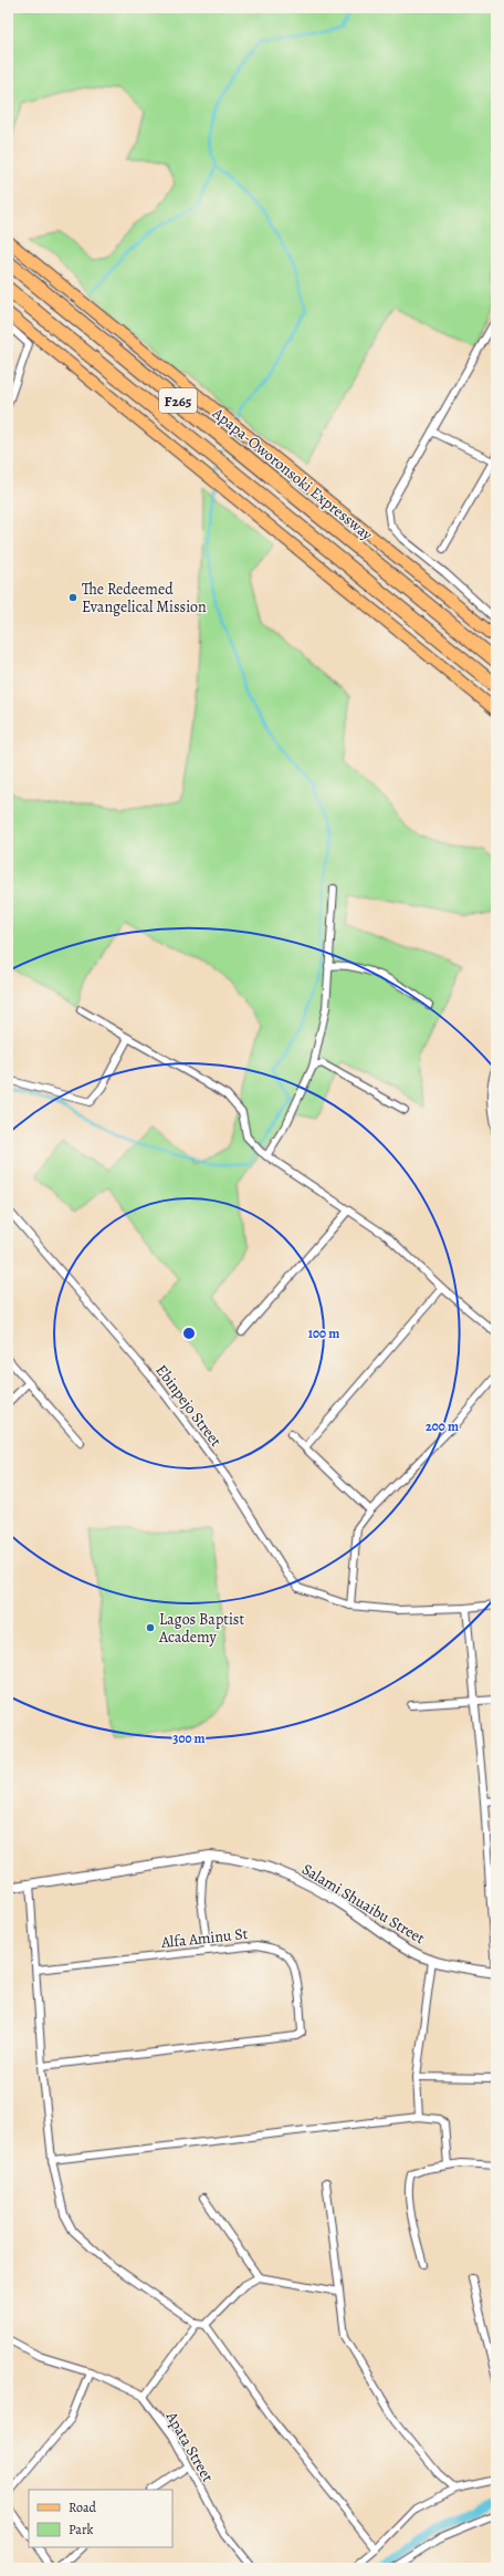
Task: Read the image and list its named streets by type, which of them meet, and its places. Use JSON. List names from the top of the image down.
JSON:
{
  "streets": {
    "highway": ["F265", "Apapa-Oworonsoki Expressway"],
    "street": [
      "Ebinpejo Street",
      "Salami Shuaibu Street",
      "Alfa Aminu St",
      "Apata Street"
    ]
  },
  "places": ["The Redeemed Evangelical Mission", "Lagos Baptist Academy"],
  "legend": ["Road", "Park"],
  "rings": ["100 m", "200 m", "300 m"]
}
